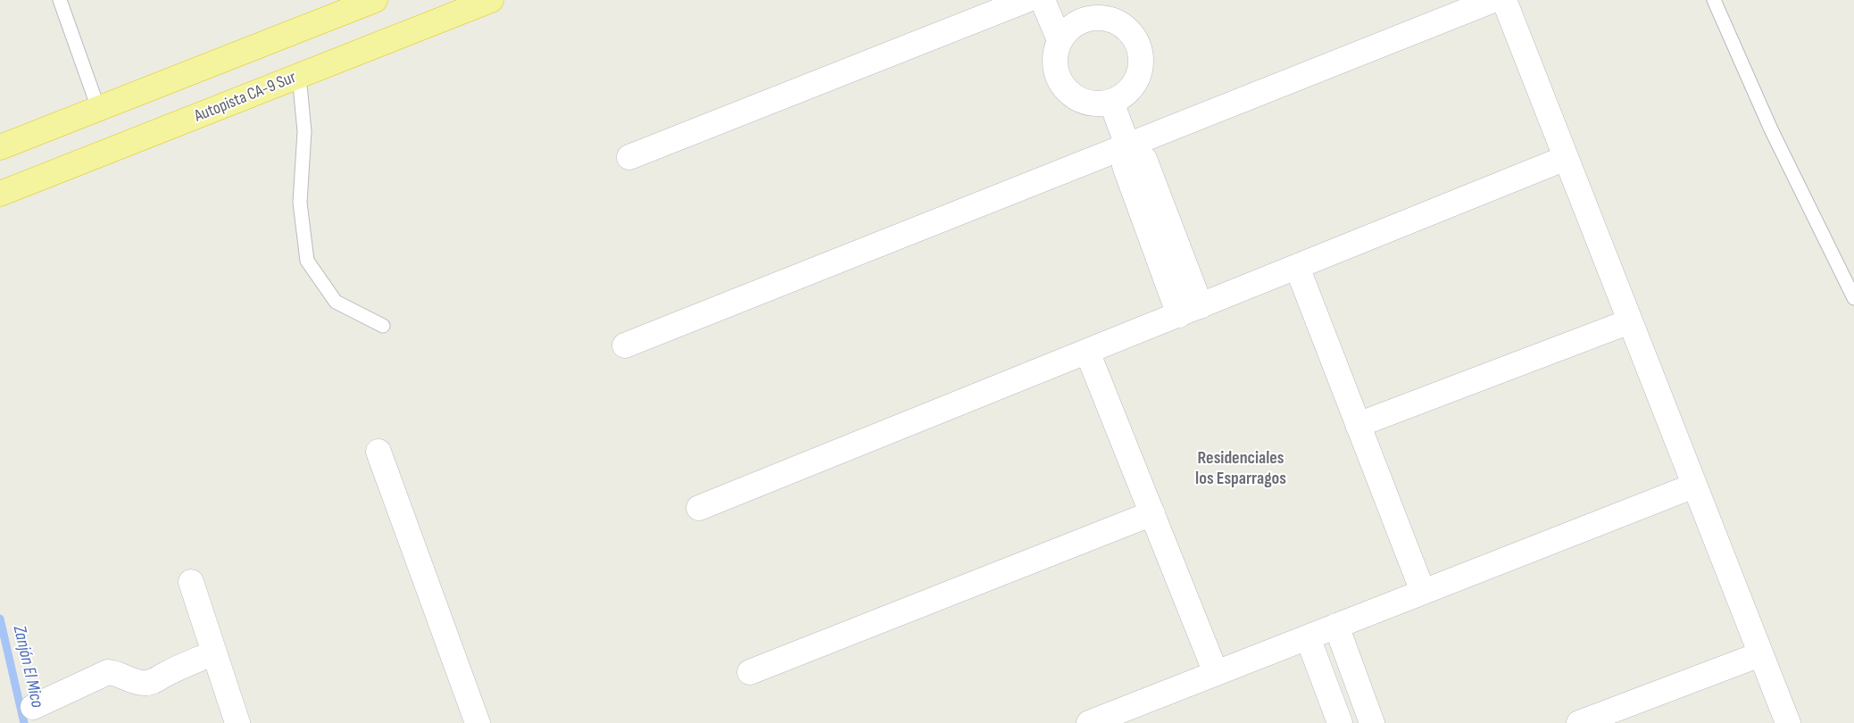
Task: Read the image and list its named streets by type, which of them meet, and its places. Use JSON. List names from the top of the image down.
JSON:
{
  "streets": {
    "highway": ["Autopista CA-9 Sur"]
  },
  "districts": ["Residenciales los Esparragos"],
  "water": ["Zanjón El Mico"]
}
